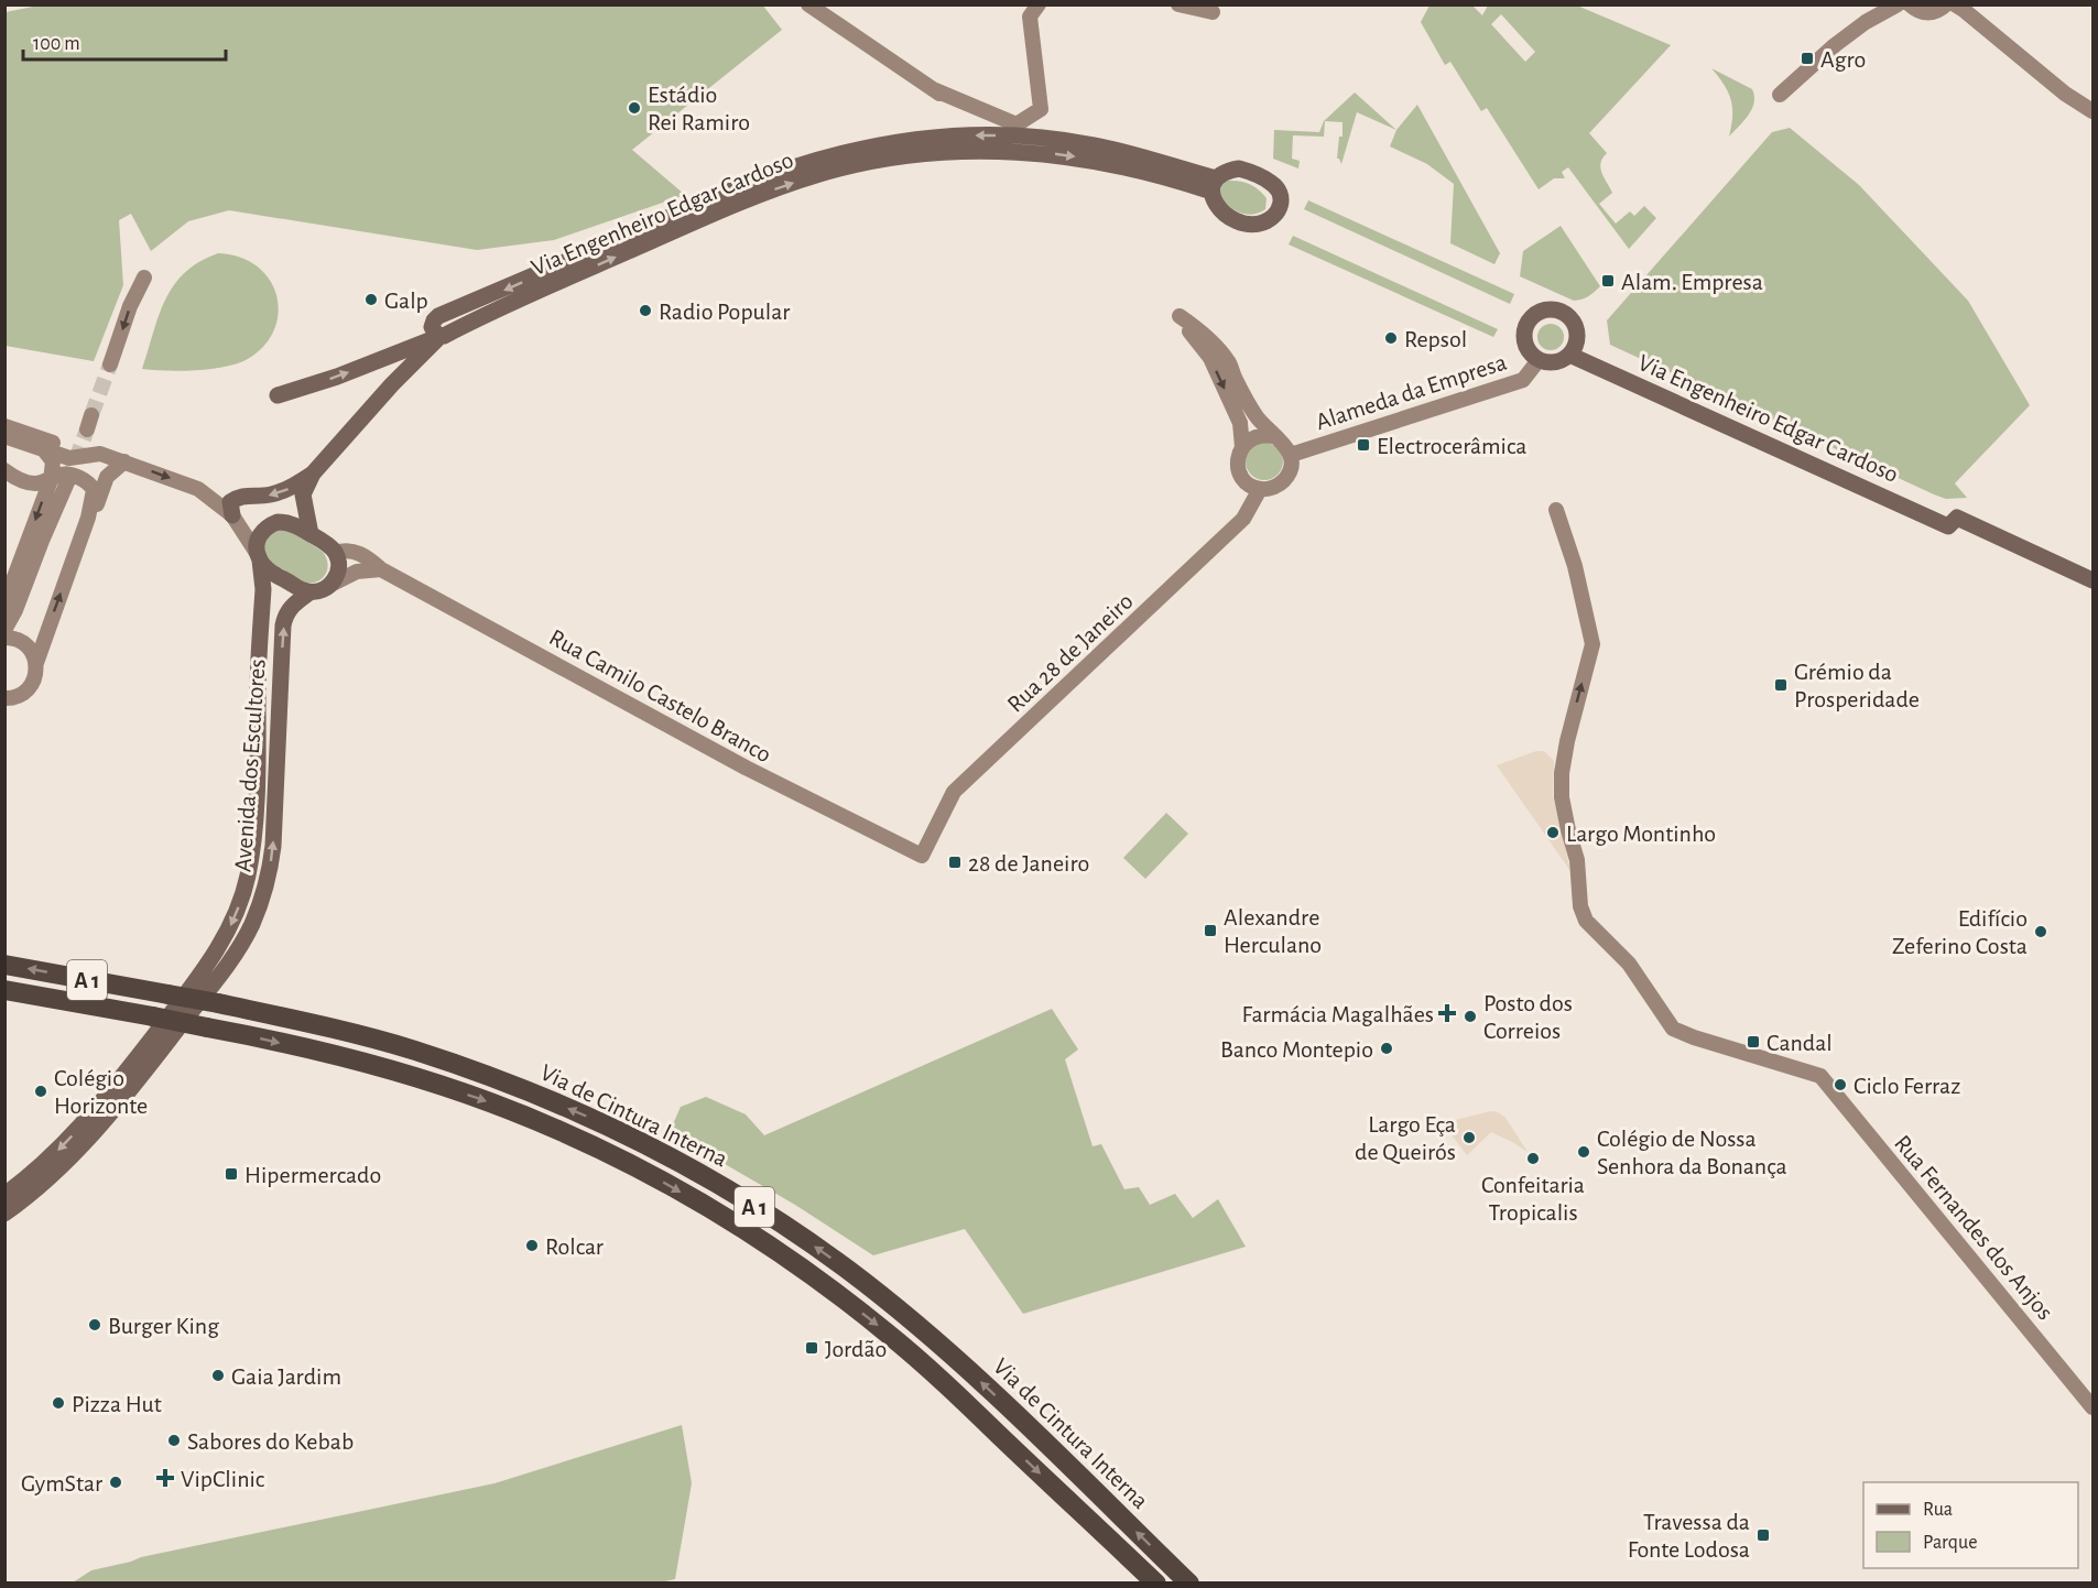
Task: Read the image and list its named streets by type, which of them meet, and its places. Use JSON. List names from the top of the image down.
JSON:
{
  "streets": {
    "highway": ["A 1", "Via de Cintura Interna"],
    "main road": ["Via Engenheiro Edgar Cardoso", "Avenida dos Escultores"],
    "street": [
      "Alameda da Empresa",
      "Rua 28 de Janeiro",
      "Rua Camilo Castelo Branco",
      "Rua Fernandes dos Anjos"
    ]
  },
  "crossings": [
    ["Via Engenheiro Edgar Cardoso", "Alameda da Empresa"],
    ["Alameda da Empresa", "Rua 28 de Janeiro"],
    ["Rua 28 de Janeiro", "Rua Camilo Castelo Branco"],
    ["Rua Camilo Castelo Branco", "Avenida dos Escultores"]
  ],
  "one_way": ["Rua Fernandes dos Anjos"],
  "places": {
    "transit": [
      "Agro",
      "Alam. Empresa",
      "Electrocerâmica",
      "Grémio da Prosperidade",
      "28 de Janeiro",
      "Alexandre Herculano",
      "Candal",
      "Hipermercado",
      "Jordão",
      "Travessa da Fonte Lodosa"
    ],
    "other": [
      "Estádio Rei Ramiro",
      "Galp",
      "Radio Popular",
      "Repsol",
      "Largo Montinho",
      "Edifício Zeferino Costa",
      "Posto dos Correios",
      "Banco Montepio",
      "Ciclo Ferraz",
      "Colégio Horizonte",
      "Largo Eça de Queirós",
      "Colégio de Nossa Senhora da Bonança",
      "Confeitaria Tropicalis",
      "Rolcar",
      "Burger King",
      "Gaia Jardim",
      "Pizza Hut",
      "Sabores do Kebab",
      "GymStar"
    ],
    "health": ["Farmácia Magalhães", "VipClinic"]
  },
  "legend": ["Rua", "Parque"],
  "scale_bar": "100 m"
}
